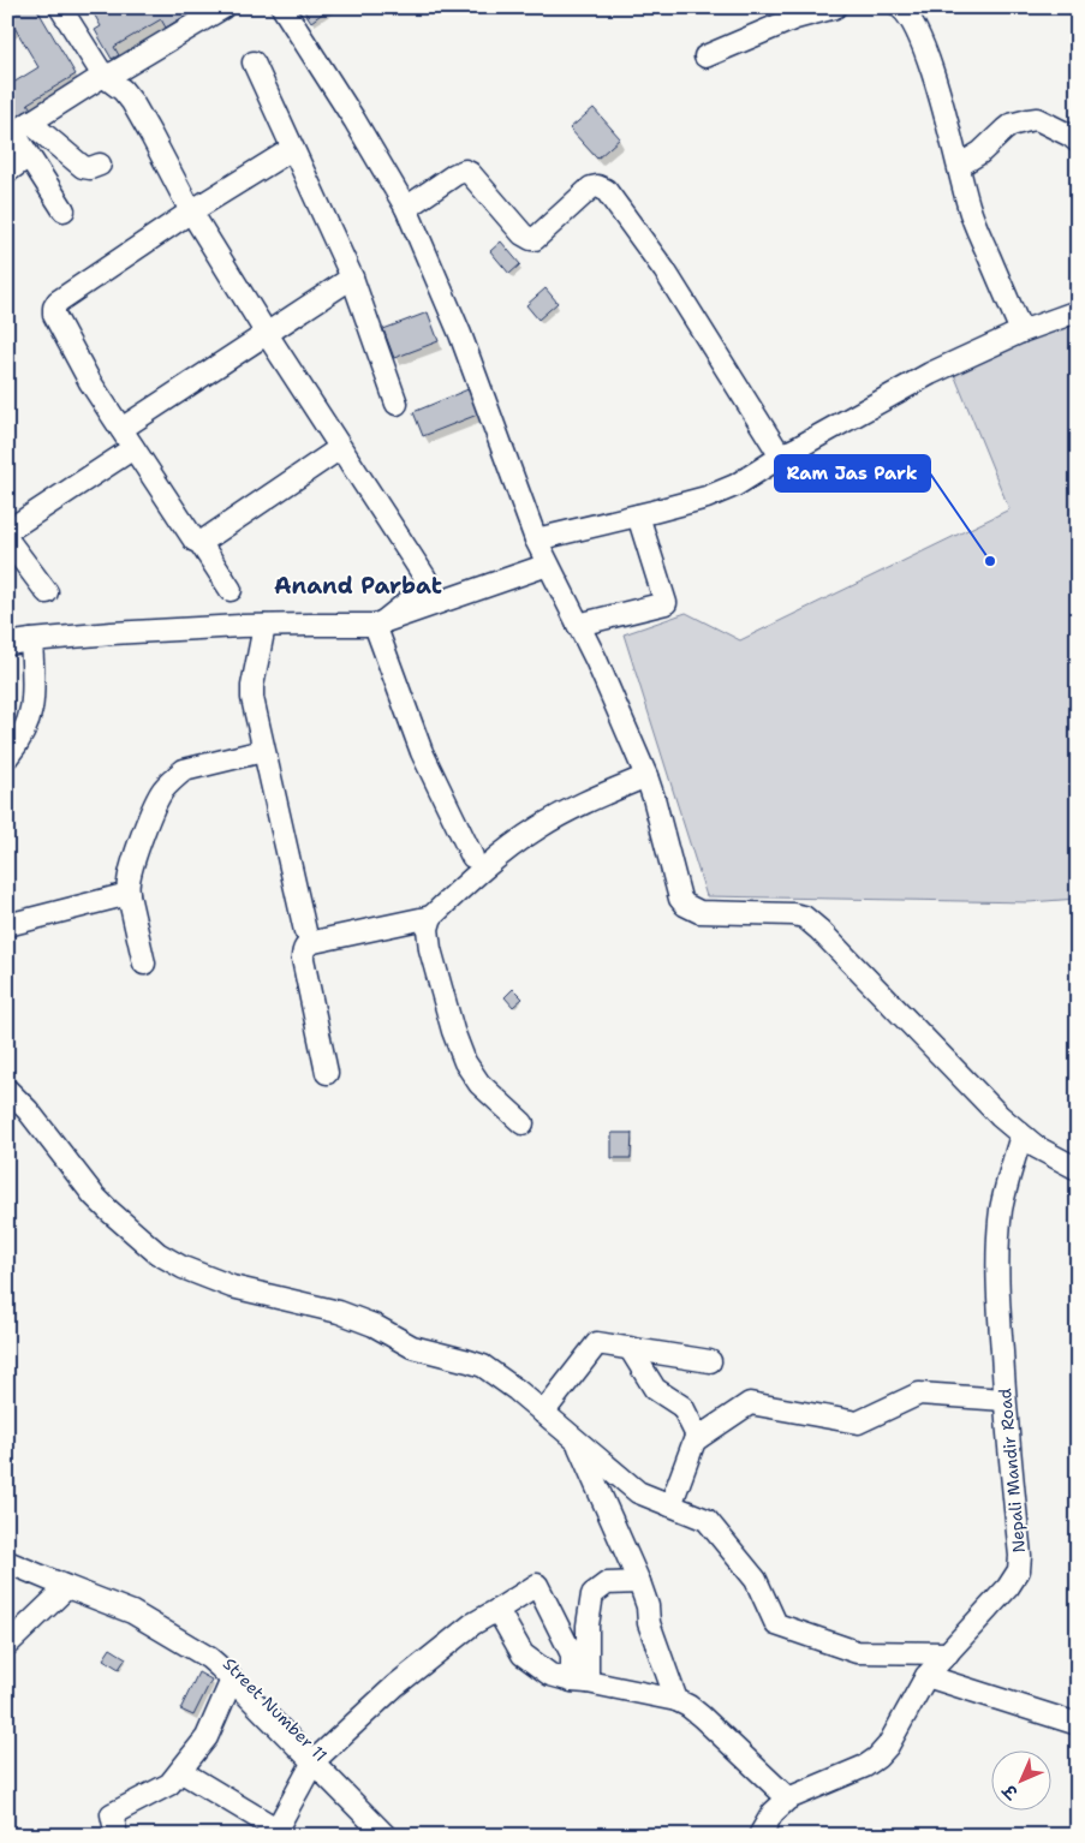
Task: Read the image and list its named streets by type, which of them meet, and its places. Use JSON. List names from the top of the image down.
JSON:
{
  "streets": {
    "street": ["Nepali Mandir Road", "Street Number 11"]
  },
  "districts": ["Anand Parbat"],
  "places": ["Ram Jas Park"],
  "north": "bottom left"
}
